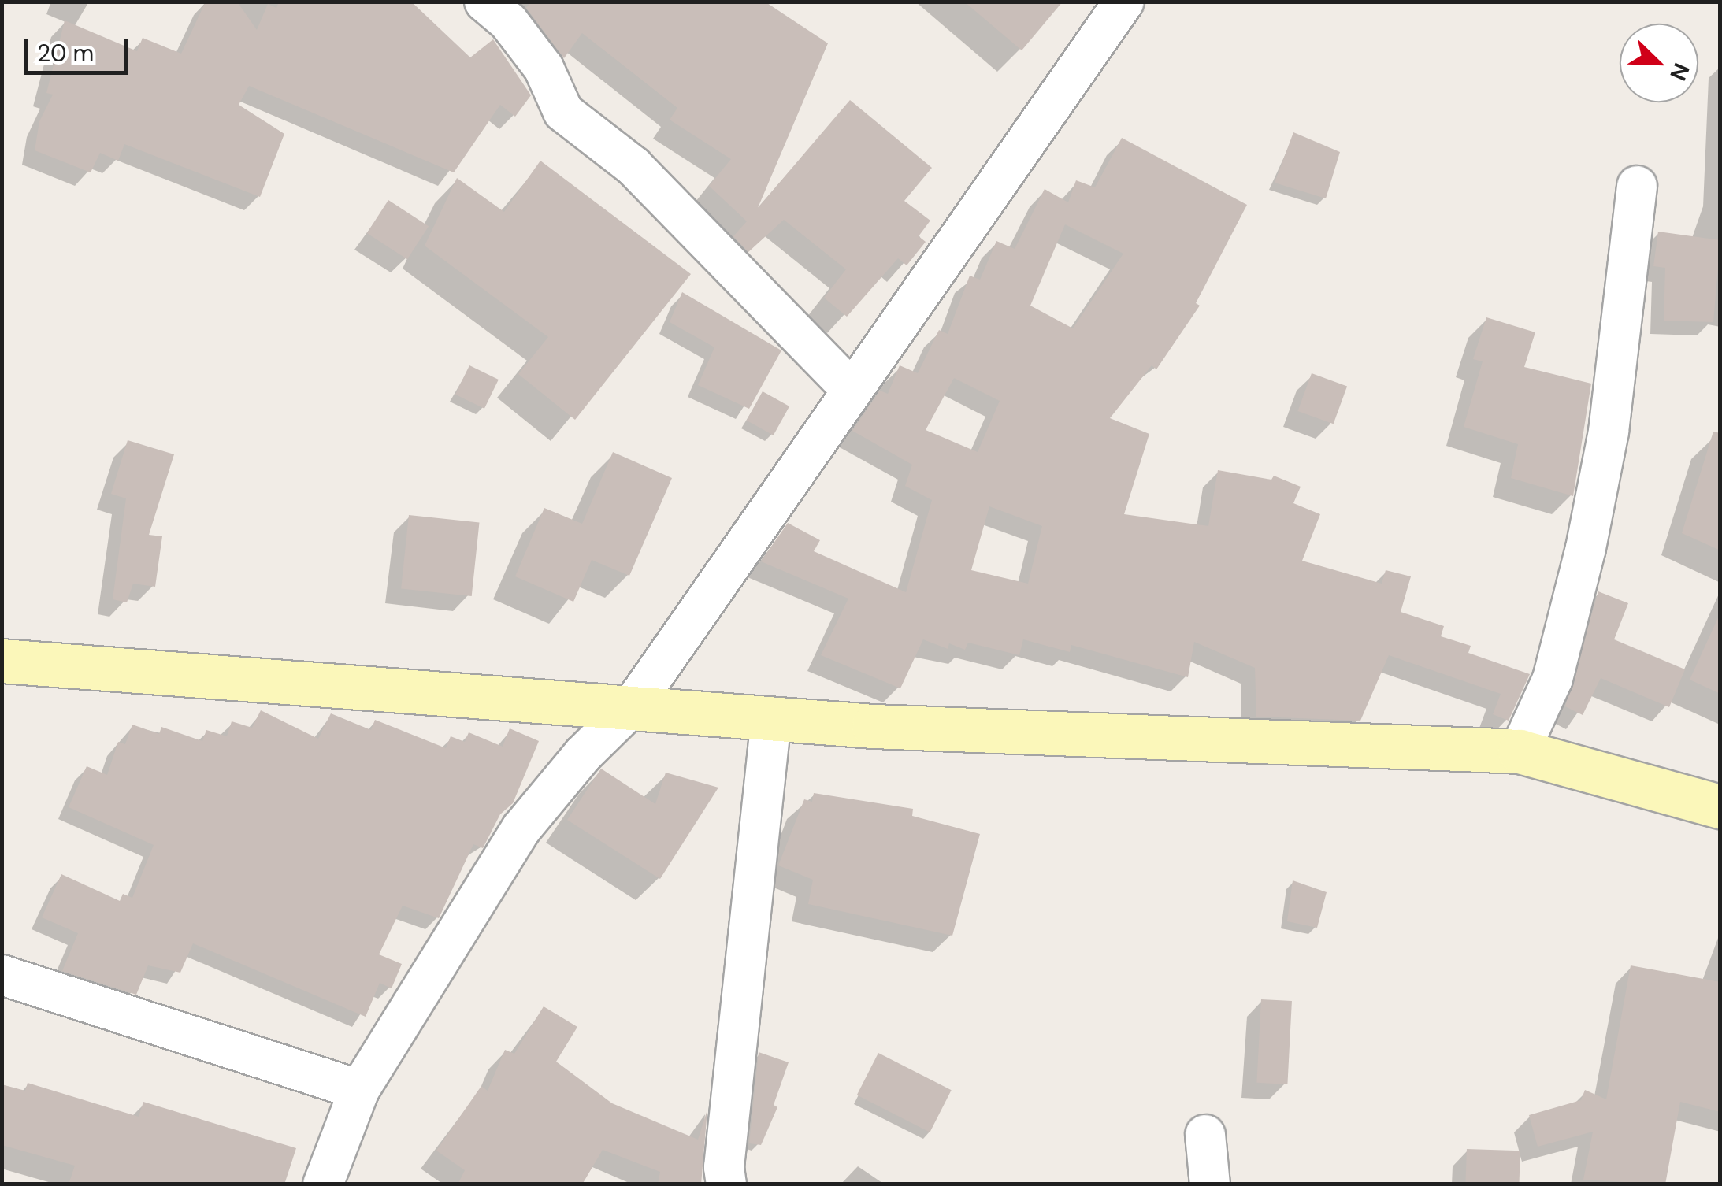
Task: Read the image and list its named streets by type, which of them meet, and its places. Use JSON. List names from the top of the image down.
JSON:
{
  "scale_bar": "20 m",
  "north": "bottom right"
}
